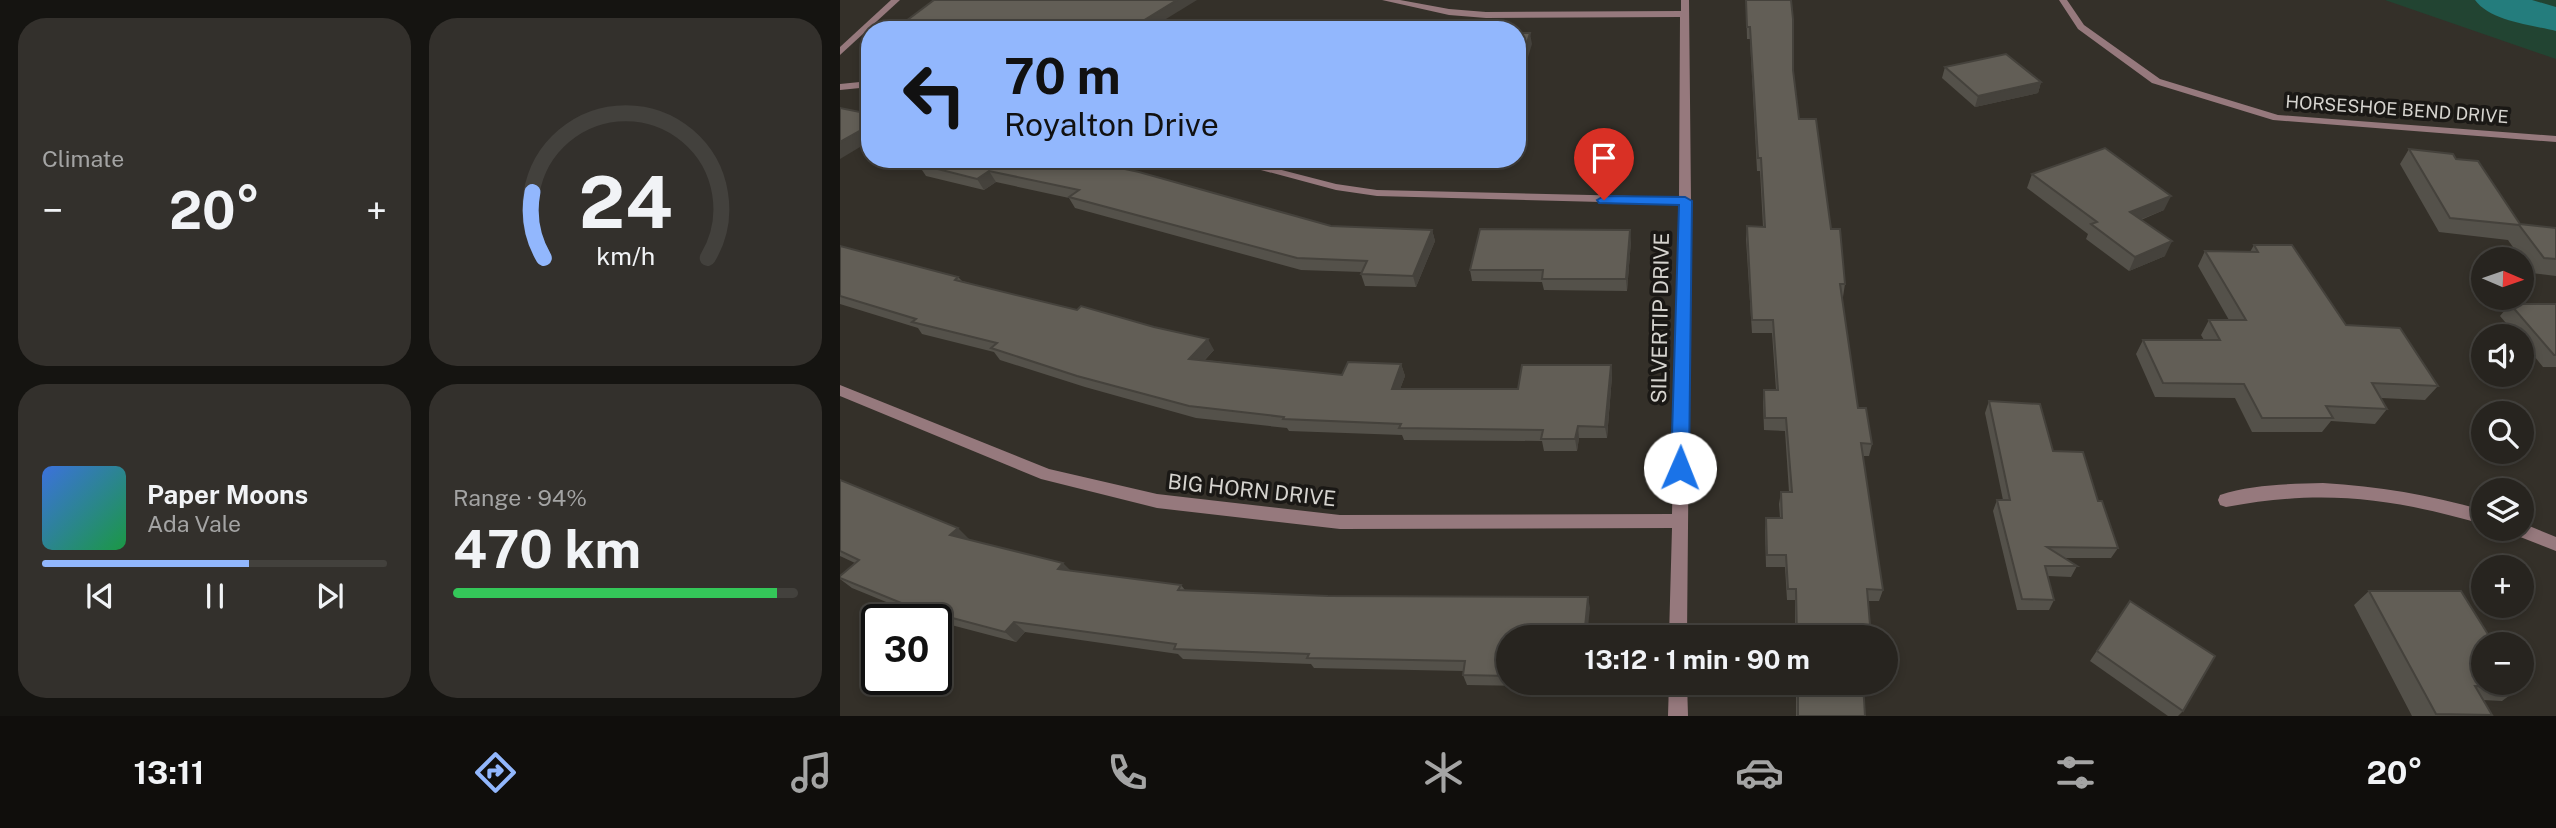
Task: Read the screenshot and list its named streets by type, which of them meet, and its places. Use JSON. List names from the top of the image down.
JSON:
{
  "streets": {
    "street": ["HORSESHOE BEND DRIVE", "SILVERTIP DRIVE", "BIG HORN DRIVE"]
  },
  "crossings": [
    ["SILVERTIP DRIVE", "BIG HORN DRIVE"]
  ],
  "north": "right",
  "page": {
    "tile": [
      "Climate",
      ["Range · 94%", "470 km"]
    ],
    "turn": ["70 m", "Royalton Drive"],
    "heat": ["−", "20°", "+"],
    "map_buttons": ["+", "−"],
    "song": ["Paper Moons", "Ada Vale"],
    "limit": "30",
    "trip": "13:12 · 1 min · 90 m",
    "tabs": ["13:11", "20°"],
    "gauge": ["24", "km/h"]
  }
}
